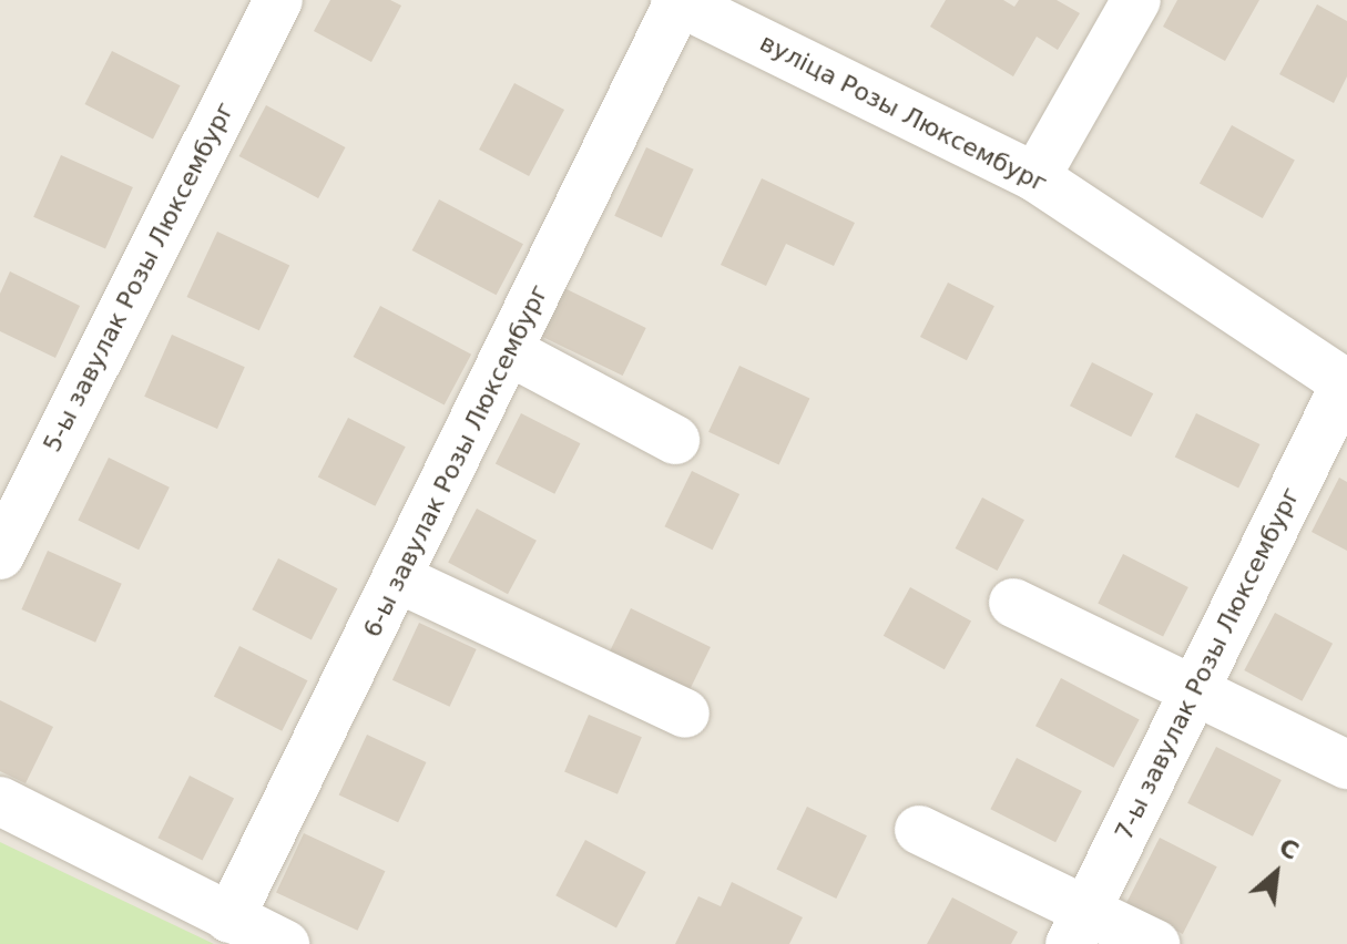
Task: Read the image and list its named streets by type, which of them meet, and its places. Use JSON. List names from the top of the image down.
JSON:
{
  "streets": {
    "street": [
      "вуліца Розы Люксембург",
      "5-ы завулак Розы Люксембург",
      "6-ы завулак Розы Люксембург",
      "7-ы завулак Розы Люксембург"
    ]
  },
  "crossings": [
    ["вуліца Розы Люксембург", "6-ы завулак Розы Люксембург"],
    ["вуліца Розы Люксембург", "7-ы завулак Розы Люксембург"]
  ],
  "north": "top right"
}
